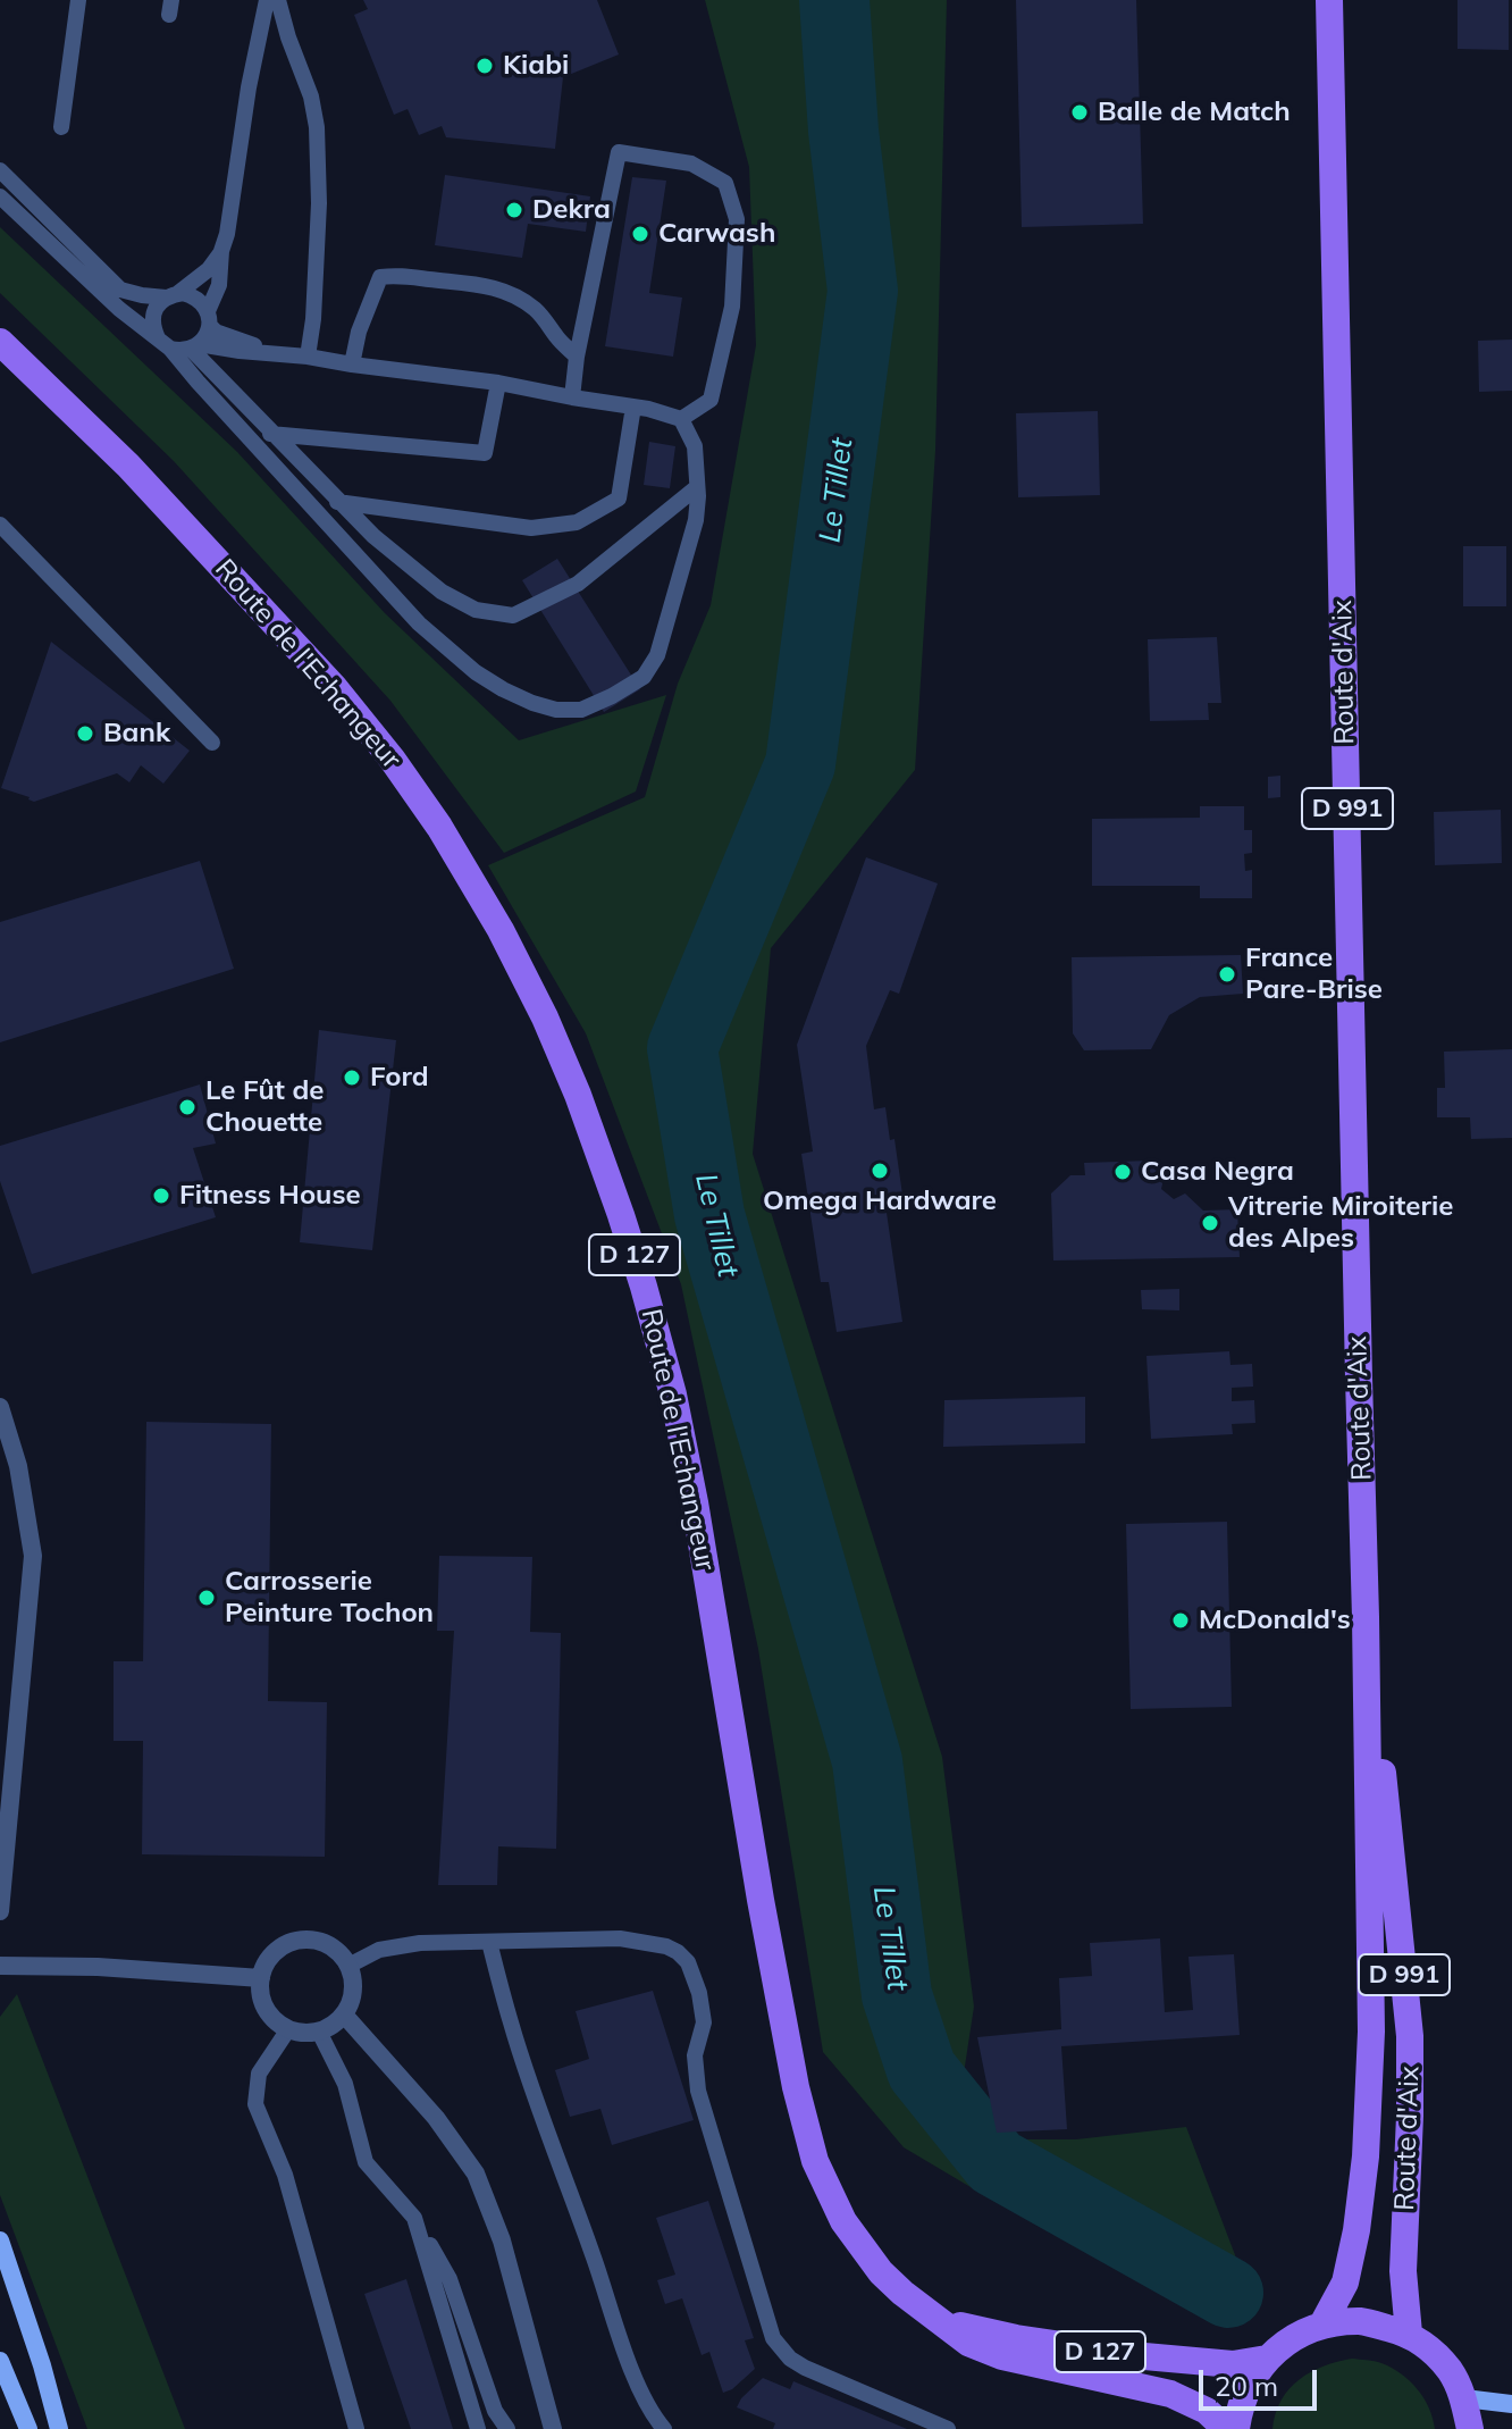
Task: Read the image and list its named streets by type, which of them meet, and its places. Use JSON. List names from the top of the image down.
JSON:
{
  "streets": {
    "main road": [
      "Route de l'Echangeur",
      "Route d'Aix",
      "D 991",
      "D 127"
    ]
  },
  "water": ["Le Tillet"],
  "places": [
    "Kiabi",
    "Balle de Match",
    "Dekra",
    "Carwash",
    "Bank",
    "France Pare-Brise",
    "Ford",
    "Le Fût de Chouette",
    "Omega Hardware",
    "Casa Negra",
    "Fitness House",
    "Vitrerie Miroiterie des Alpes",
    "Carrosserie Peinture Tochon",
    "McDonald's"
  ],
  "scale_bar": "20 m"
}
